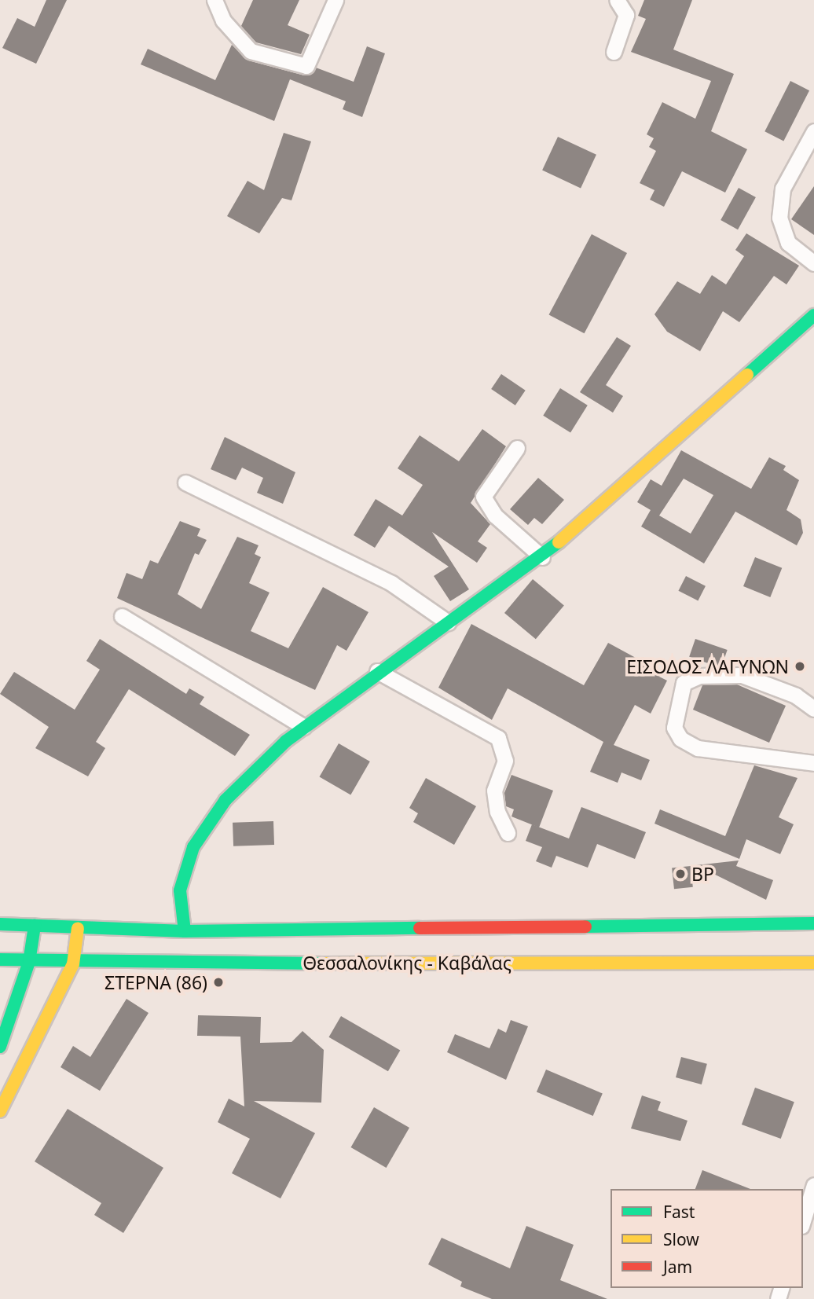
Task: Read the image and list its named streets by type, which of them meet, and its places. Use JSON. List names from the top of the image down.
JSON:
{
  "streets": {
    "main road": ["Θεσσαλονίκης - Καβάλας"]
  },
  "places": ["ΕΙΣΟΔΟΣ ΛΑΓΥΝΩΝ", "BP", "ΣΤΕΡΝΑ (86)"],
  "legend": ["Fast", "Slow", "Jam"]
}
